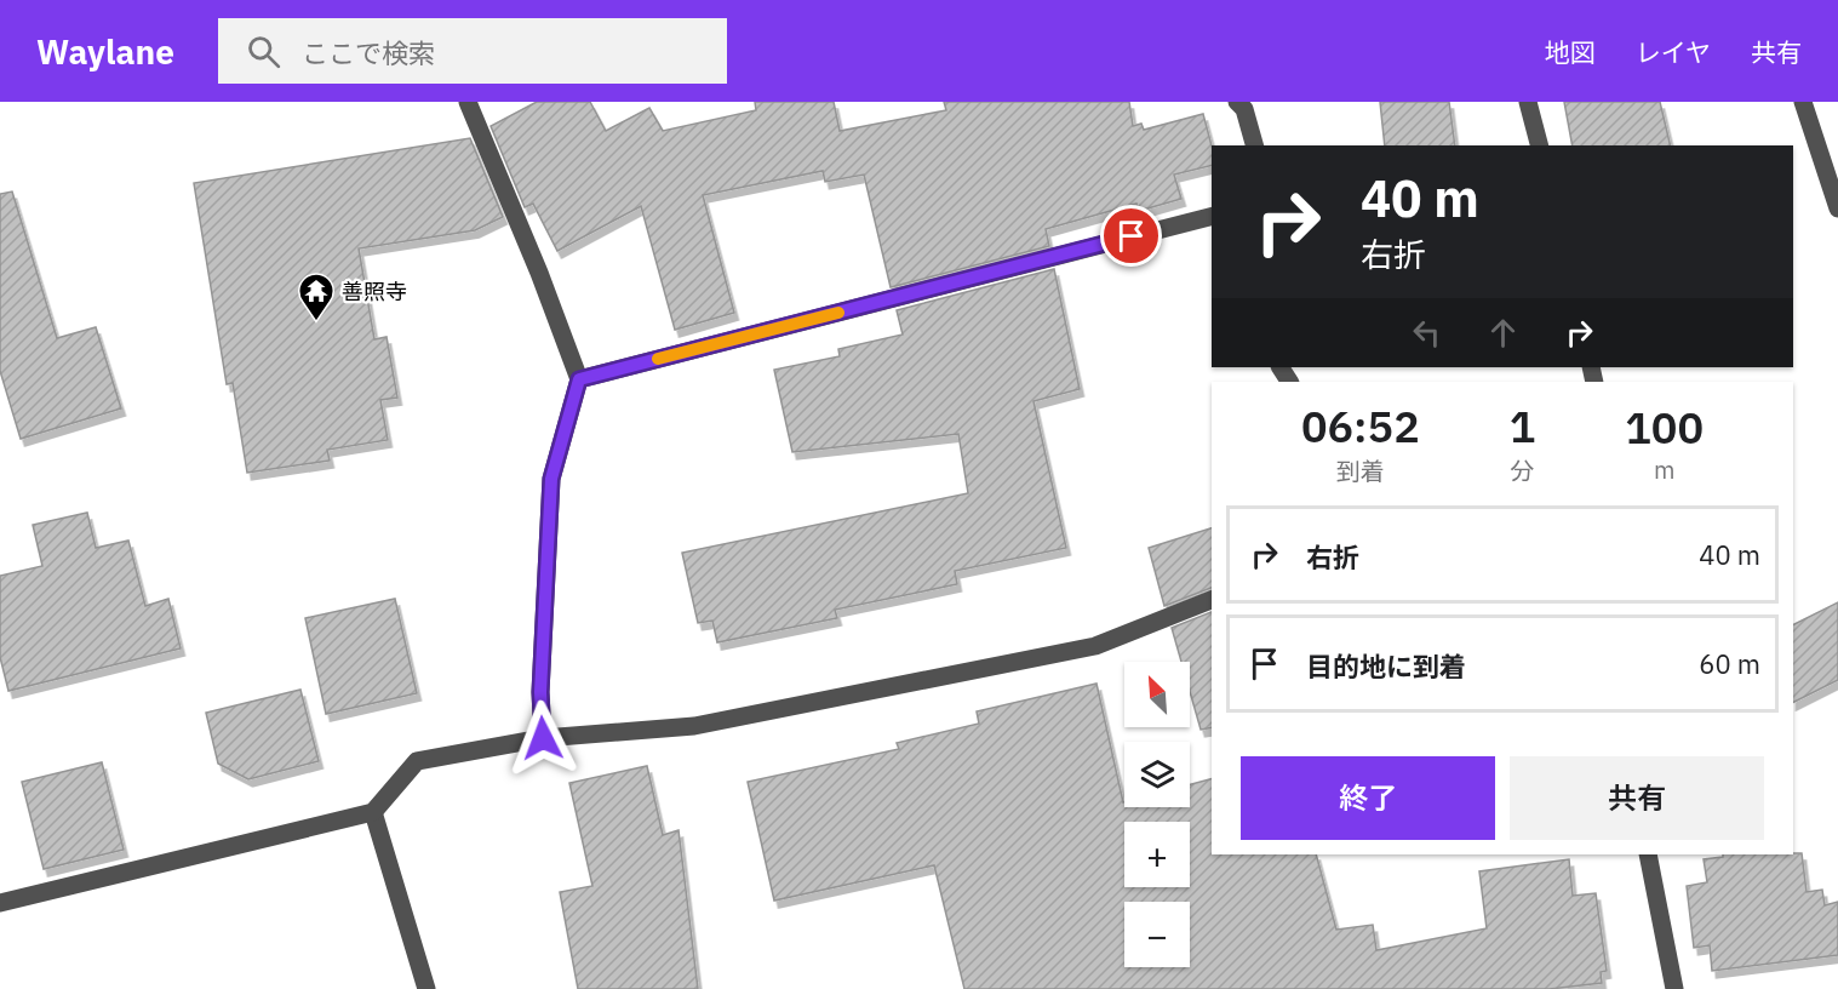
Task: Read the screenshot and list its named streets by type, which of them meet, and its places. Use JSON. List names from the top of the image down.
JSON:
{
  "places": {
    "temple": ["善照寺"]
  },
  "north": "top left",
  "page": {
    "header": "Waylane",
    "search": "ここで検索",
    "nav": ["地図", "レイヤ", "共有"],
    "turn": ["40 m", "右折"],
    "eta": [
      "06:52",
      "到着",
      "1",
      "分",
      "100",
      "m"
    ],
    "list": [
      {
        "name": "右折",
        "value": "40 m"
      },
      {
        "name": "目的地に到着",
        "value": "60 m"
      }
    ],
    "map_buttons": ["+", "−"],
    "buttons": ["終了", "共有"]
  }
}
